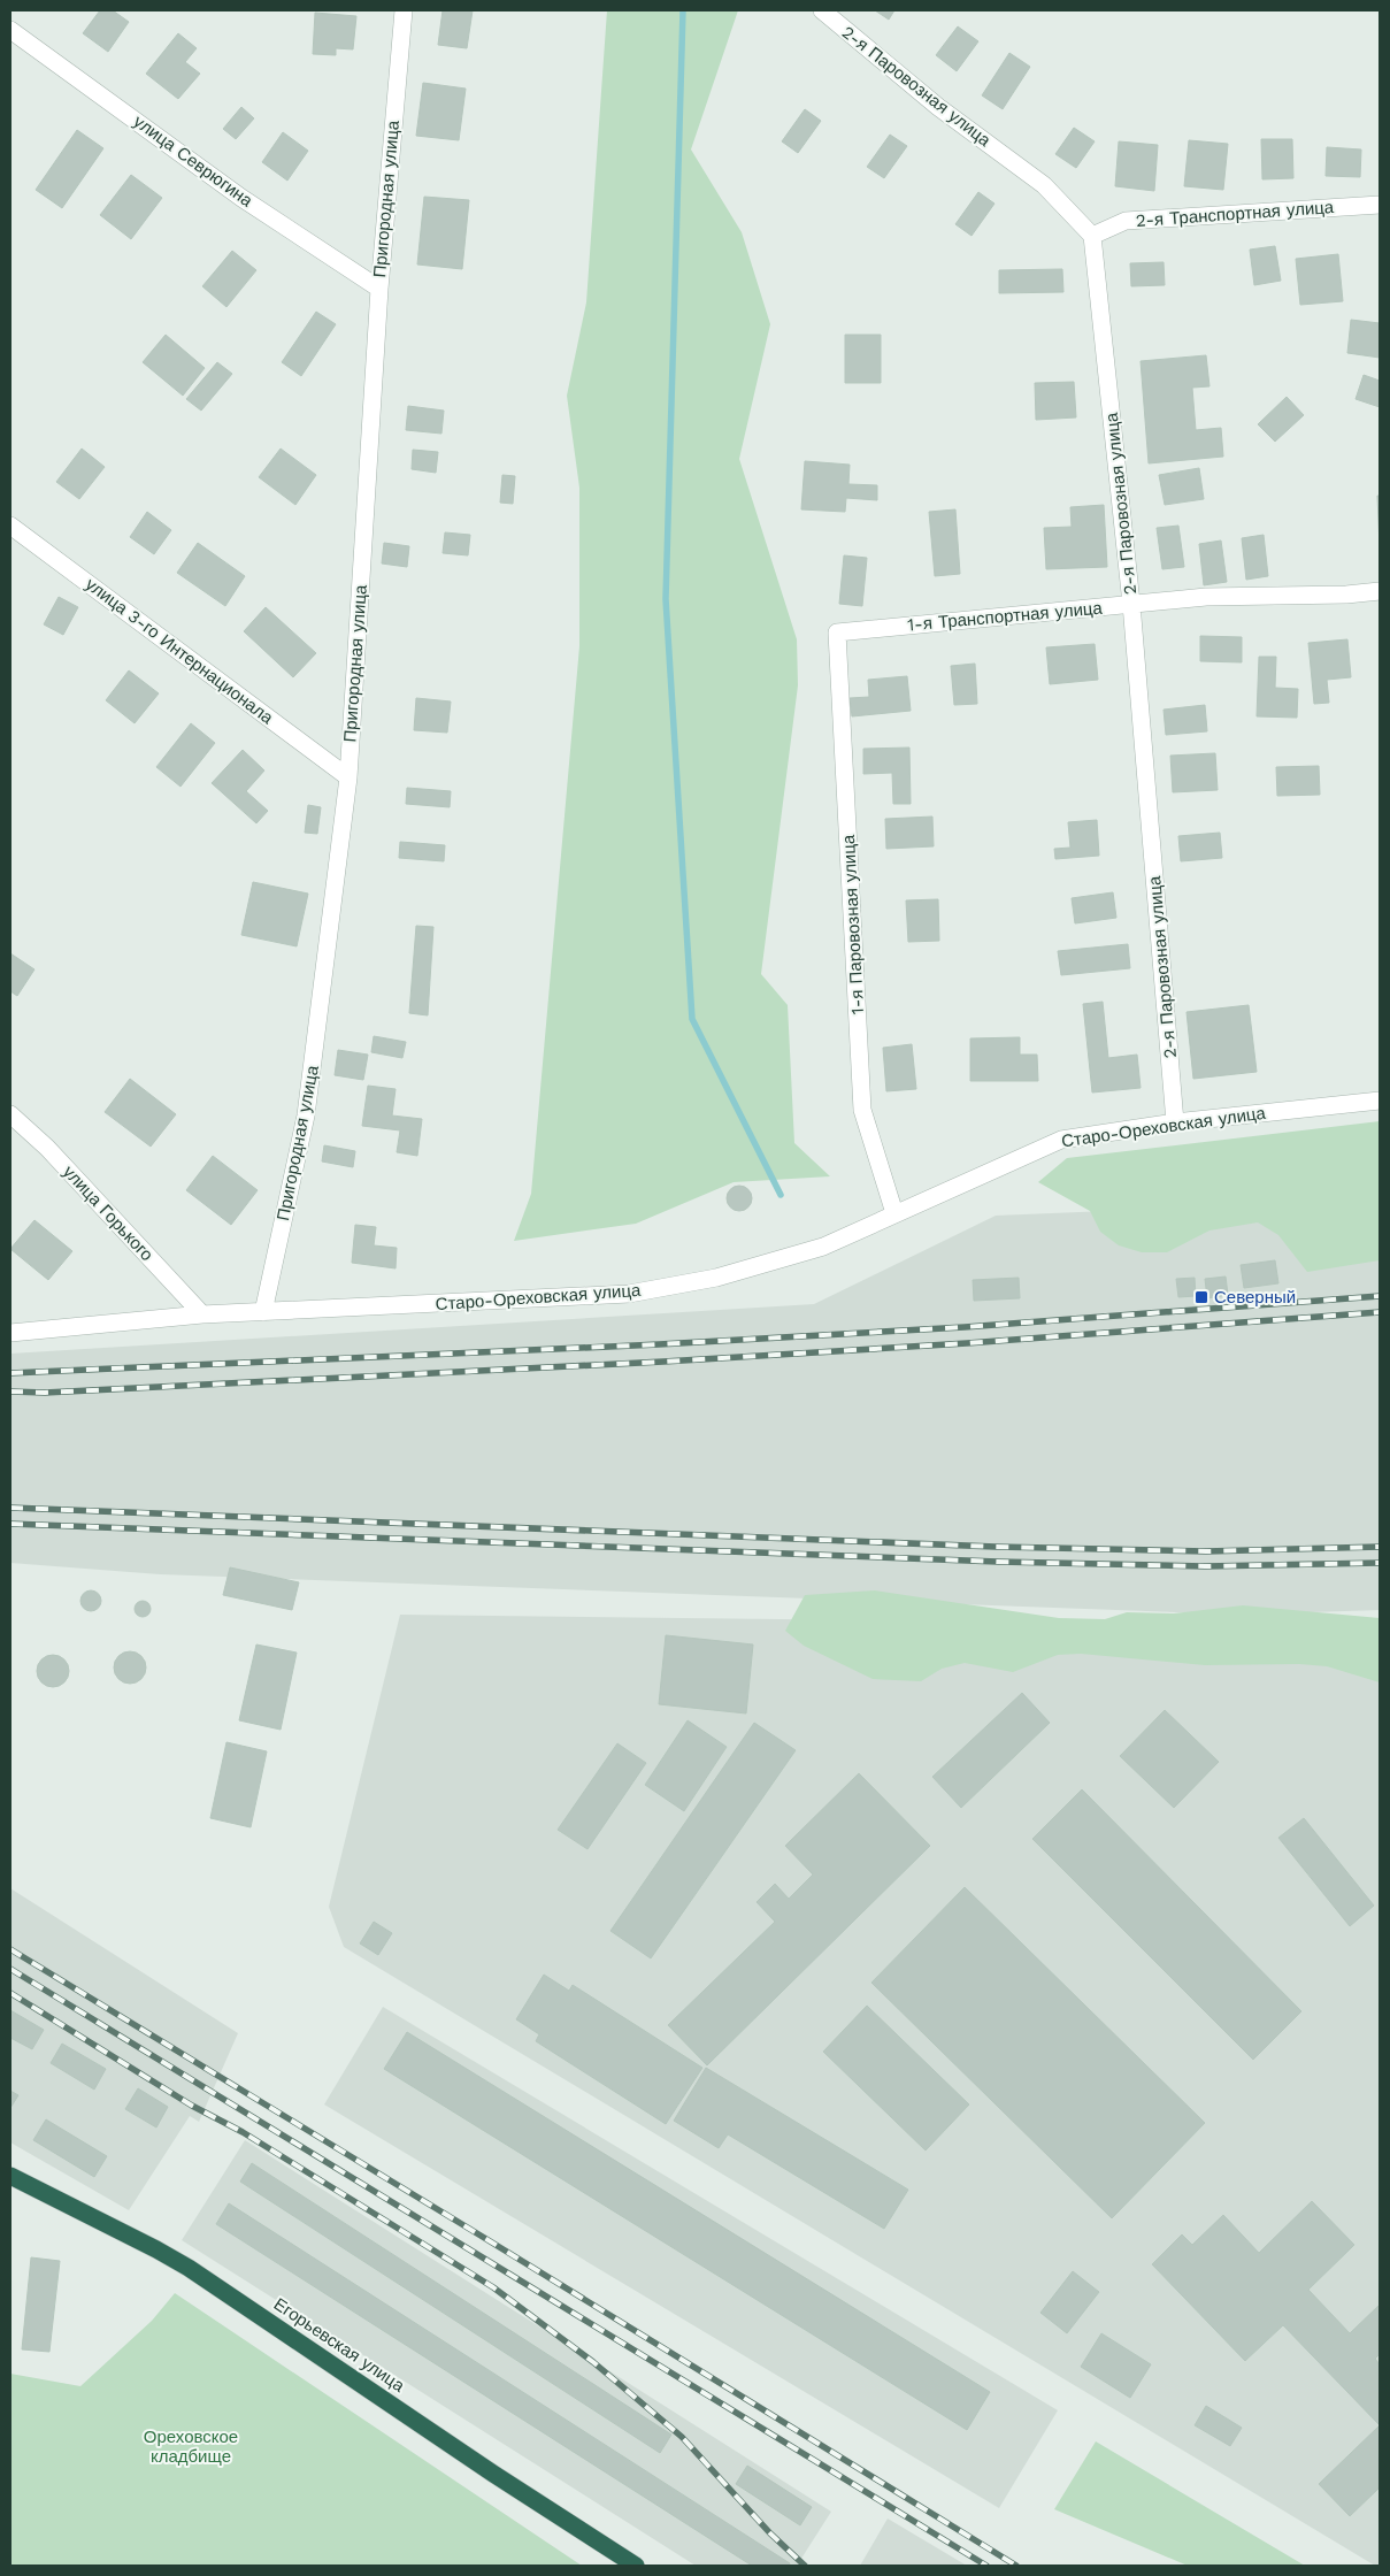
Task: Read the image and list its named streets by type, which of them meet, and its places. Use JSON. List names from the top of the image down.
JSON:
{
  "streets": {
    "highway": ["Егорьевская улица"],
    "street": [
      "2-я Паровозная улица",
      "улица Севрюгина",
      "Пригородная улица",
      "2-я Транспортная улица",
      "1-я Транспортная улица",
      "улица 3-го Интернационала",
      "1-я Паровозная улица",
      "Старо-Ореховская улица",
      "улица Горького"
    ]
  },
  "crossings": [
    ["2-я Паровозная улица", "2-я Транспортная улица"],
    ["2-я Паровозная улица", "1-я Транспортная улица"],
    ["2-я Паровозная улица", "Старо-Ореховская улица"],
    ["улица Севрюгина", "Пригородная улица"],
    ["Пригородная улица", "улица 3-го Интернационала"],
    ["Пригородная улица", "Старо-Ореховская улица"],
    ["1-я Транспортная улица", "1-я Паровозная улица"],
    ["1-я Паровозная улица", "Старо-Ореховская улица"],
    ["Старо-Ореховская улица", "улица Горького"]
  ],
  "parks": ["Ореховское кладбище"],
  "places": {
    "transit": ["Северный"]
  }
}
